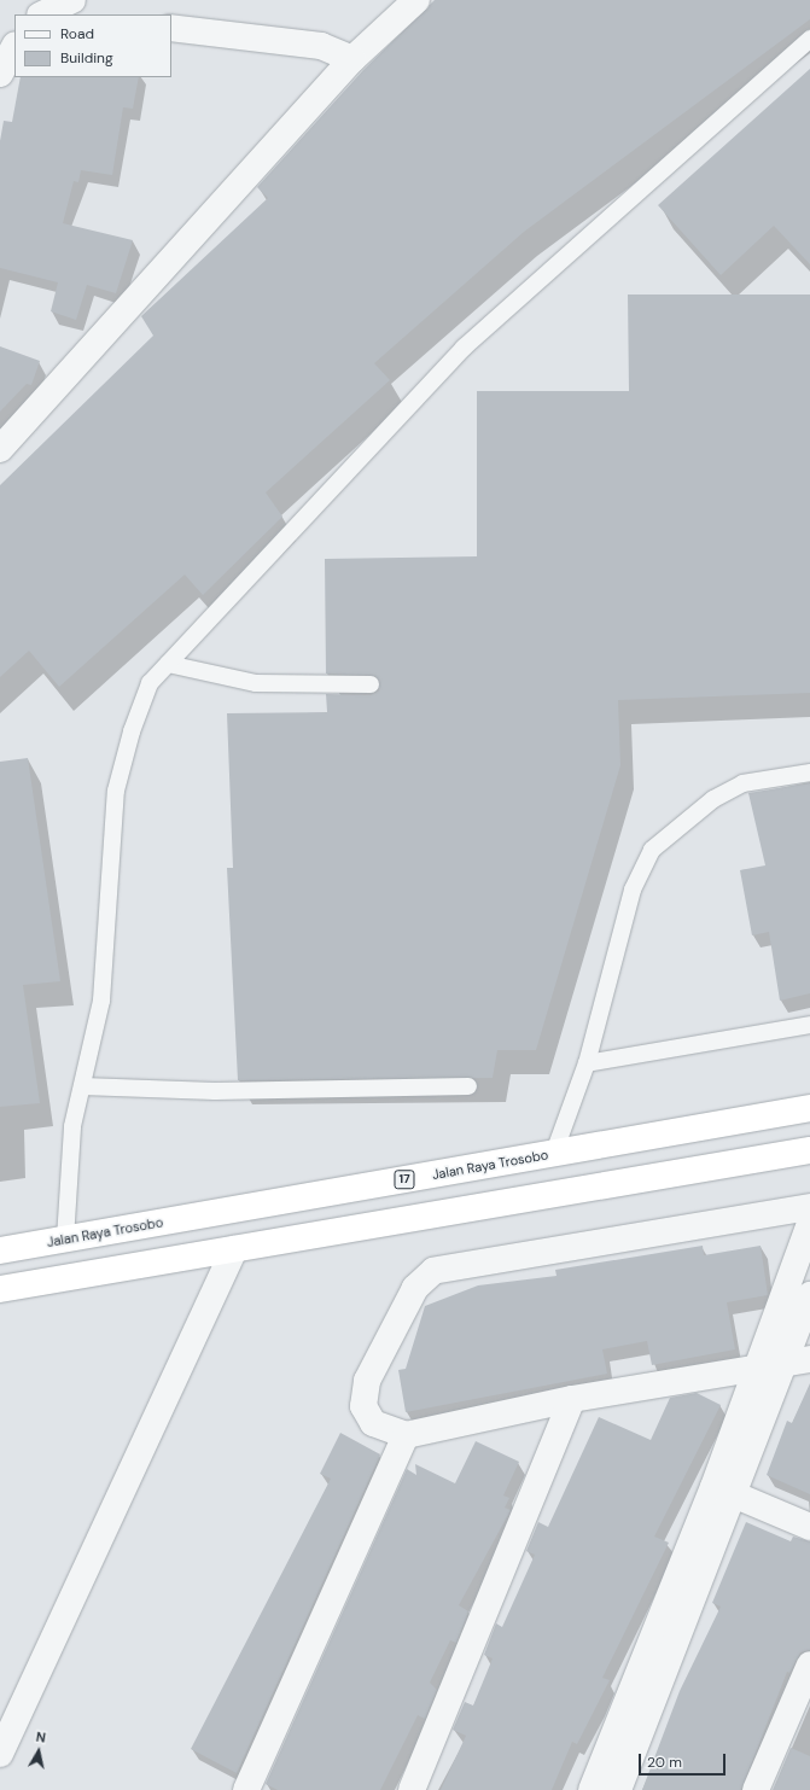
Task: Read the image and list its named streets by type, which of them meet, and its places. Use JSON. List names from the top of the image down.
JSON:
{
  "streets": {
    "highway": ["Jalan Raya Trosobo", "17"]
  },
  "legend": ["Road", "Building"],
  "scale_bar": "20 m",
  "north": "top"
}
